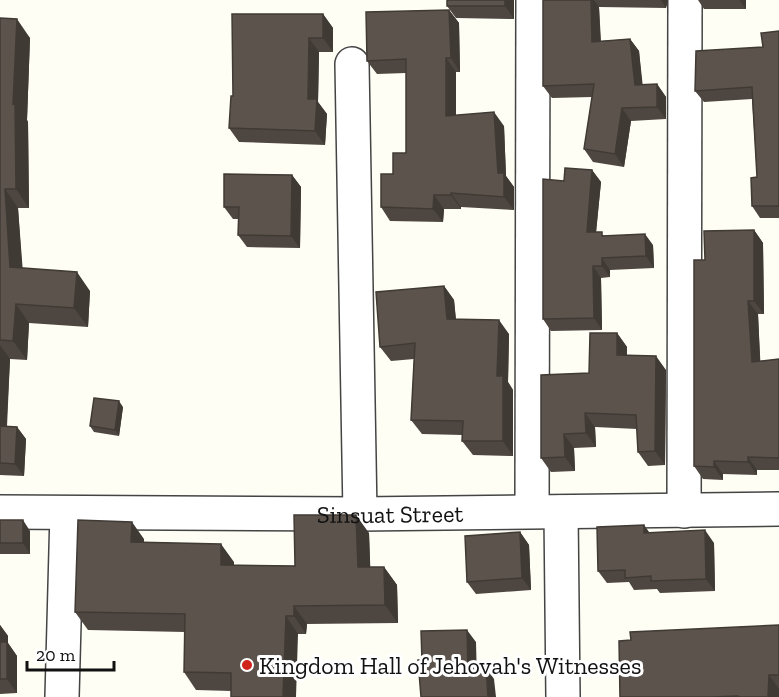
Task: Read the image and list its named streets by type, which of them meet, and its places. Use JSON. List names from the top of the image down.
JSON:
{
  "streets": {
    "street": ["Sinsuat Street"]
  },
  "places": ["Kingdom Hall of Jehovah's Witnesses"],
  "scale_bar": "20 m"
}
